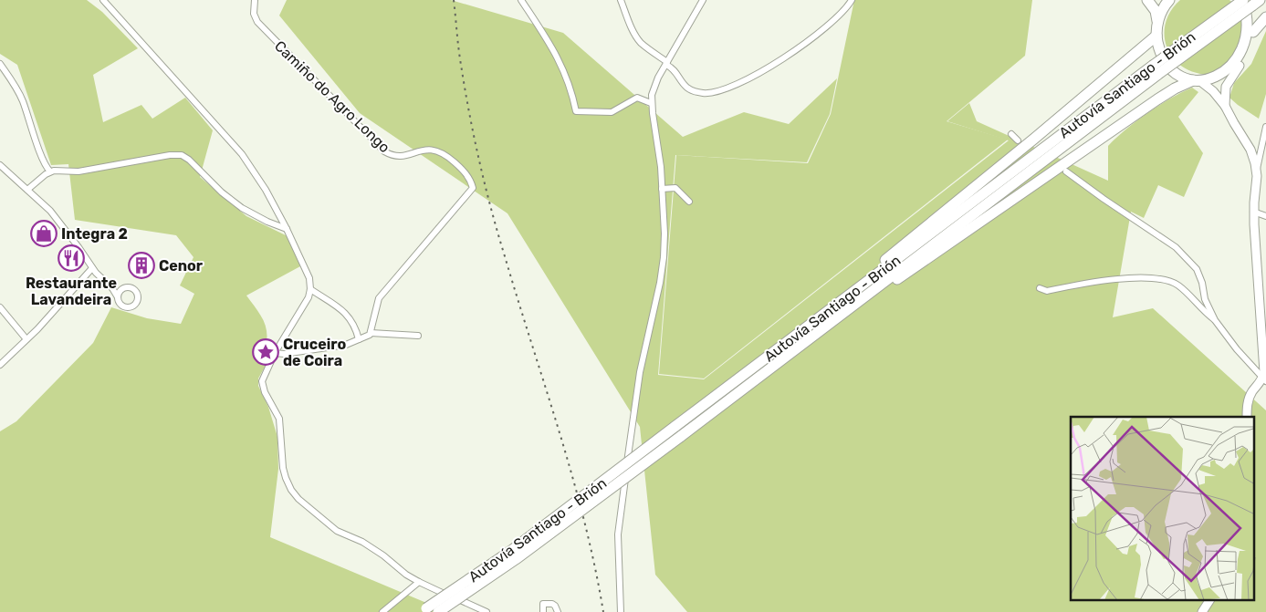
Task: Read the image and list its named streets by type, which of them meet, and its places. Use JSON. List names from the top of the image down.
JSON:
{
  "streets": {
    "highway": ["Autovía Santiago - Brión"],
    "street": ["Camiño do Agro Longo"]
  },
  "places": {
    "shop": ["Integra 2"],
    "restaurant": ["Restaurante Lavandeira"],
    "building": ["Cenor"],
    "place": ["Cruceiro de Coira"]
  }
}
